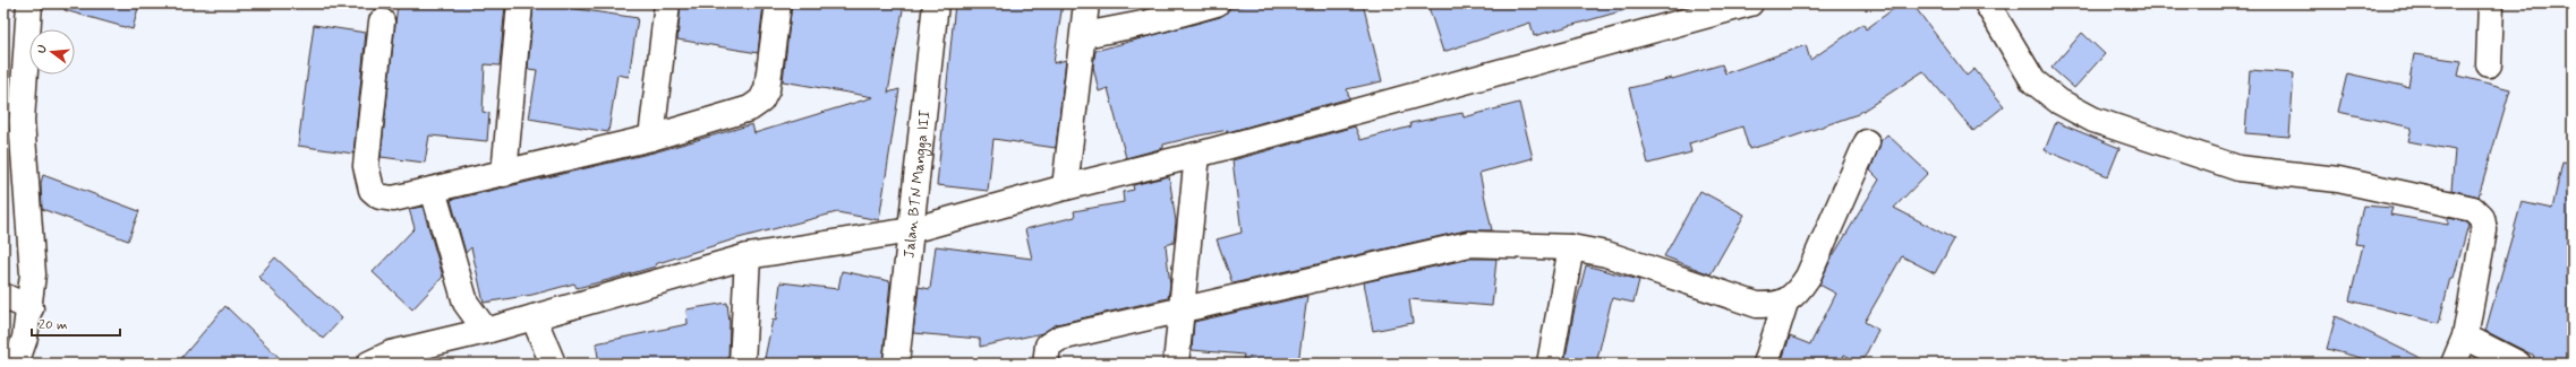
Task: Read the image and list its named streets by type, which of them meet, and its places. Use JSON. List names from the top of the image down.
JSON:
{
  "streets": {
    "street": ["Jalan BTN Mangga III"]
  },
  "scale_bar": "20 m",
  "north": "left"
}
